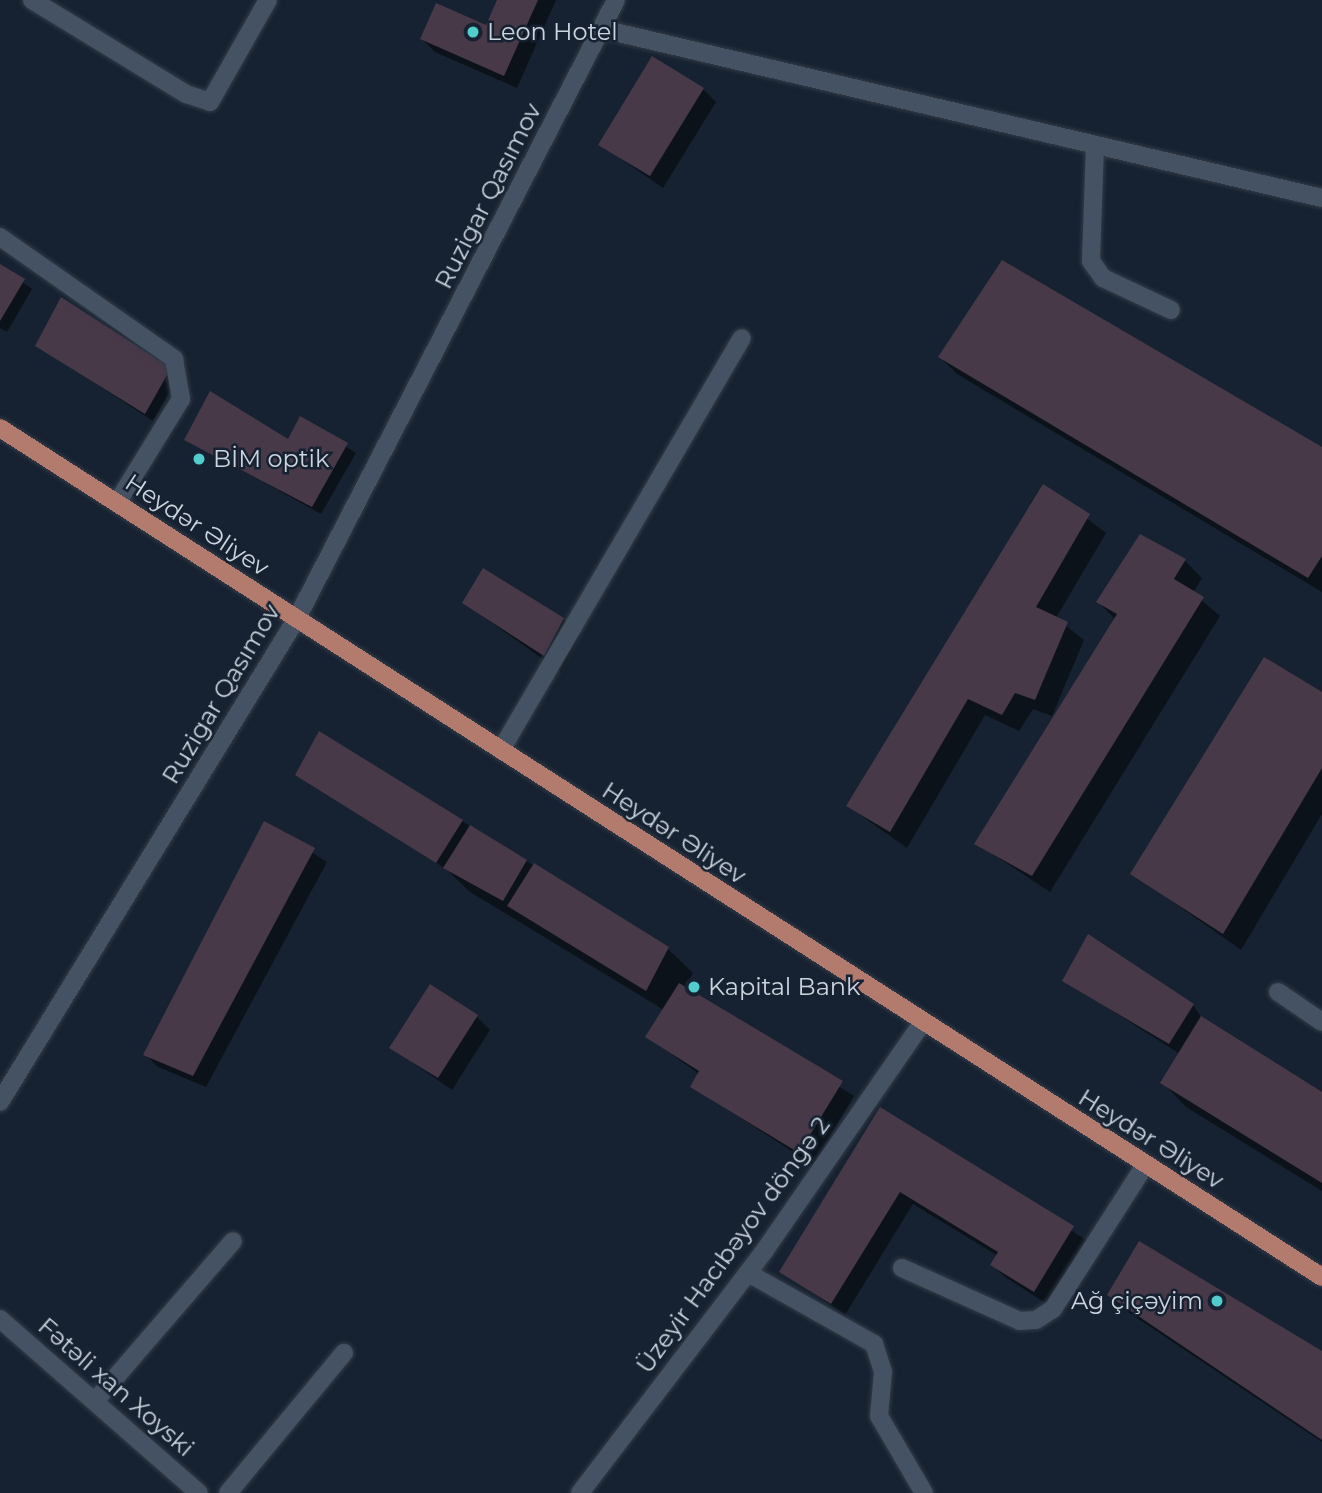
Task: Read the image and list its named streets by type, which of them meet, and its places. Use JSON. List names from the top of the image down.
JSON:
{
  "streets": {
    "main road": ["Heydər Əliyev"],
    "street": ["Ruzigar Qasımov", "Üzeyir Hacıbəyov döngə 2", "Fətəli xan Xoyski"]
  },
  "crossings": [
    ["Ruzigar Qasımov", "Heydər Əliyev"],
    ["Heydər Əliyev", "Üzeyir Hacıbəyov döngə 2"]
  ],
  "places": [
    "Leon Hotel",
    "BİM optik",
    "Kapital Bank",
    "Ağ çiçəyim"
  ]
}
